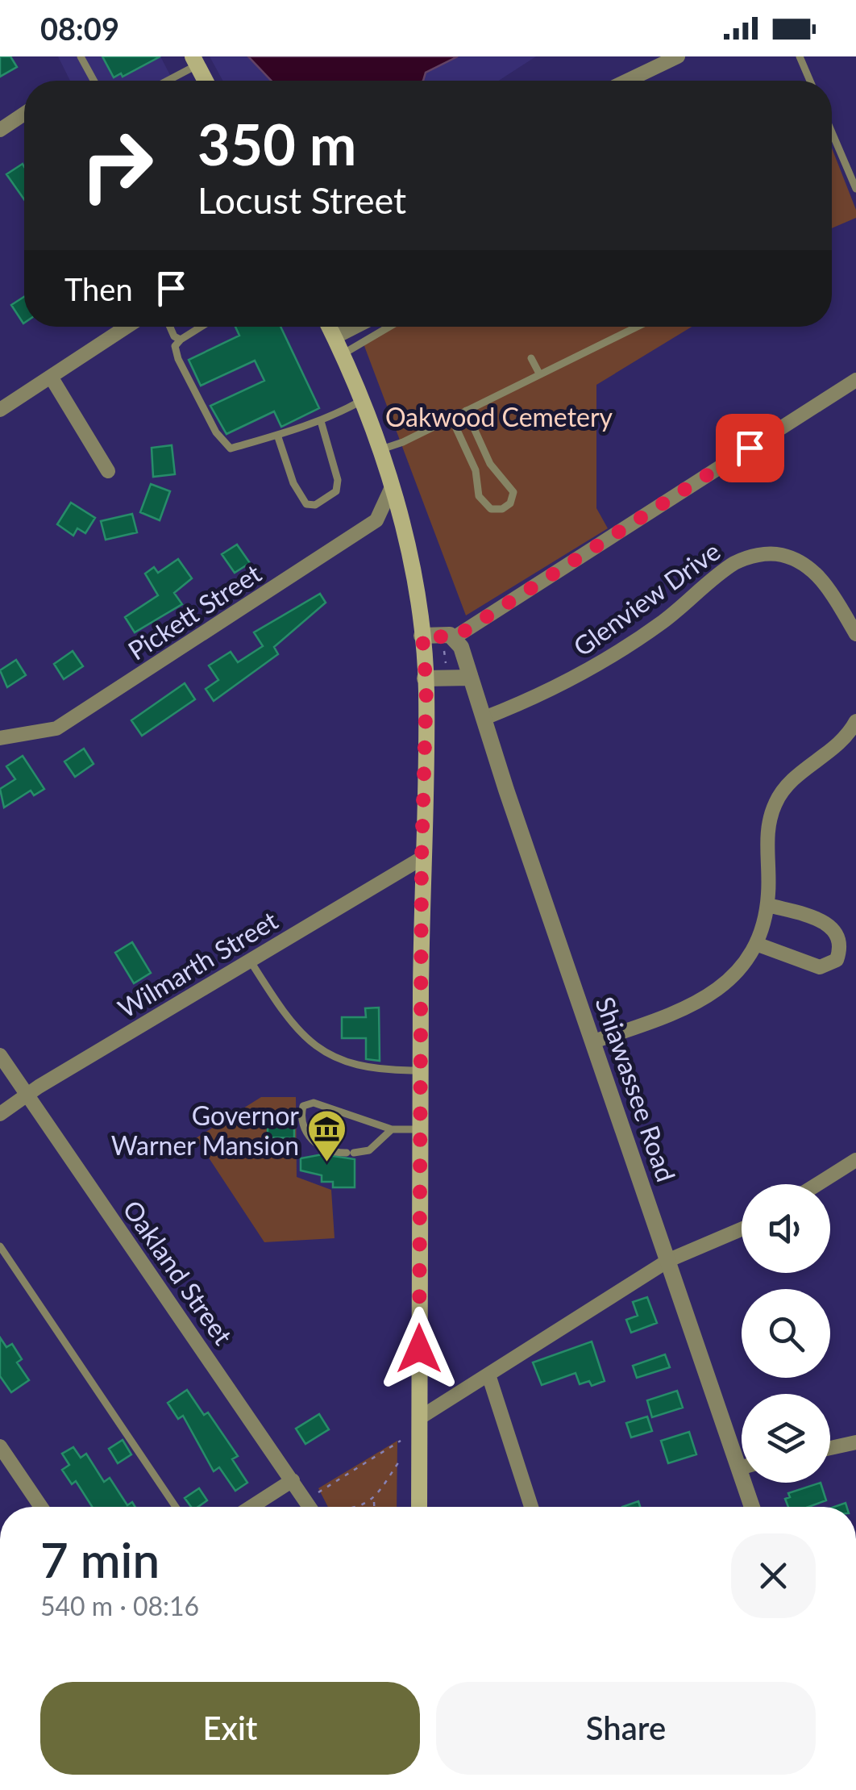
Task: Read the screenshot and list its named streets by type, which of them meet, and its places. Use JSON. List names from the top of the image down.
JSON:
{
  "streets": {
    "street": [
      "Glenview Drive",
      "Pickett Street",
      "Wilmarth Street",
      "Shiawassee Road",
      "Oakland Street"
    ]
  },
  "crossings": [
    ["Glenview Drive", "Shiawassee Road"],
    ["Wilmarth Street", "Oakland Street"]
  ],
  "parks": ["Oakwood Cemetery"],
  "places": {
    "museum": ["Governor Warner Mansion"]
  },
  "page": {
    "status": "08:09",
    "turn": ["350 m", "Locust Street"],
    "then": "Then",
    "heading": ["7 min", "540 m · 08:16"],
    "buttons": ["Exit", "Share"]
  }
}
